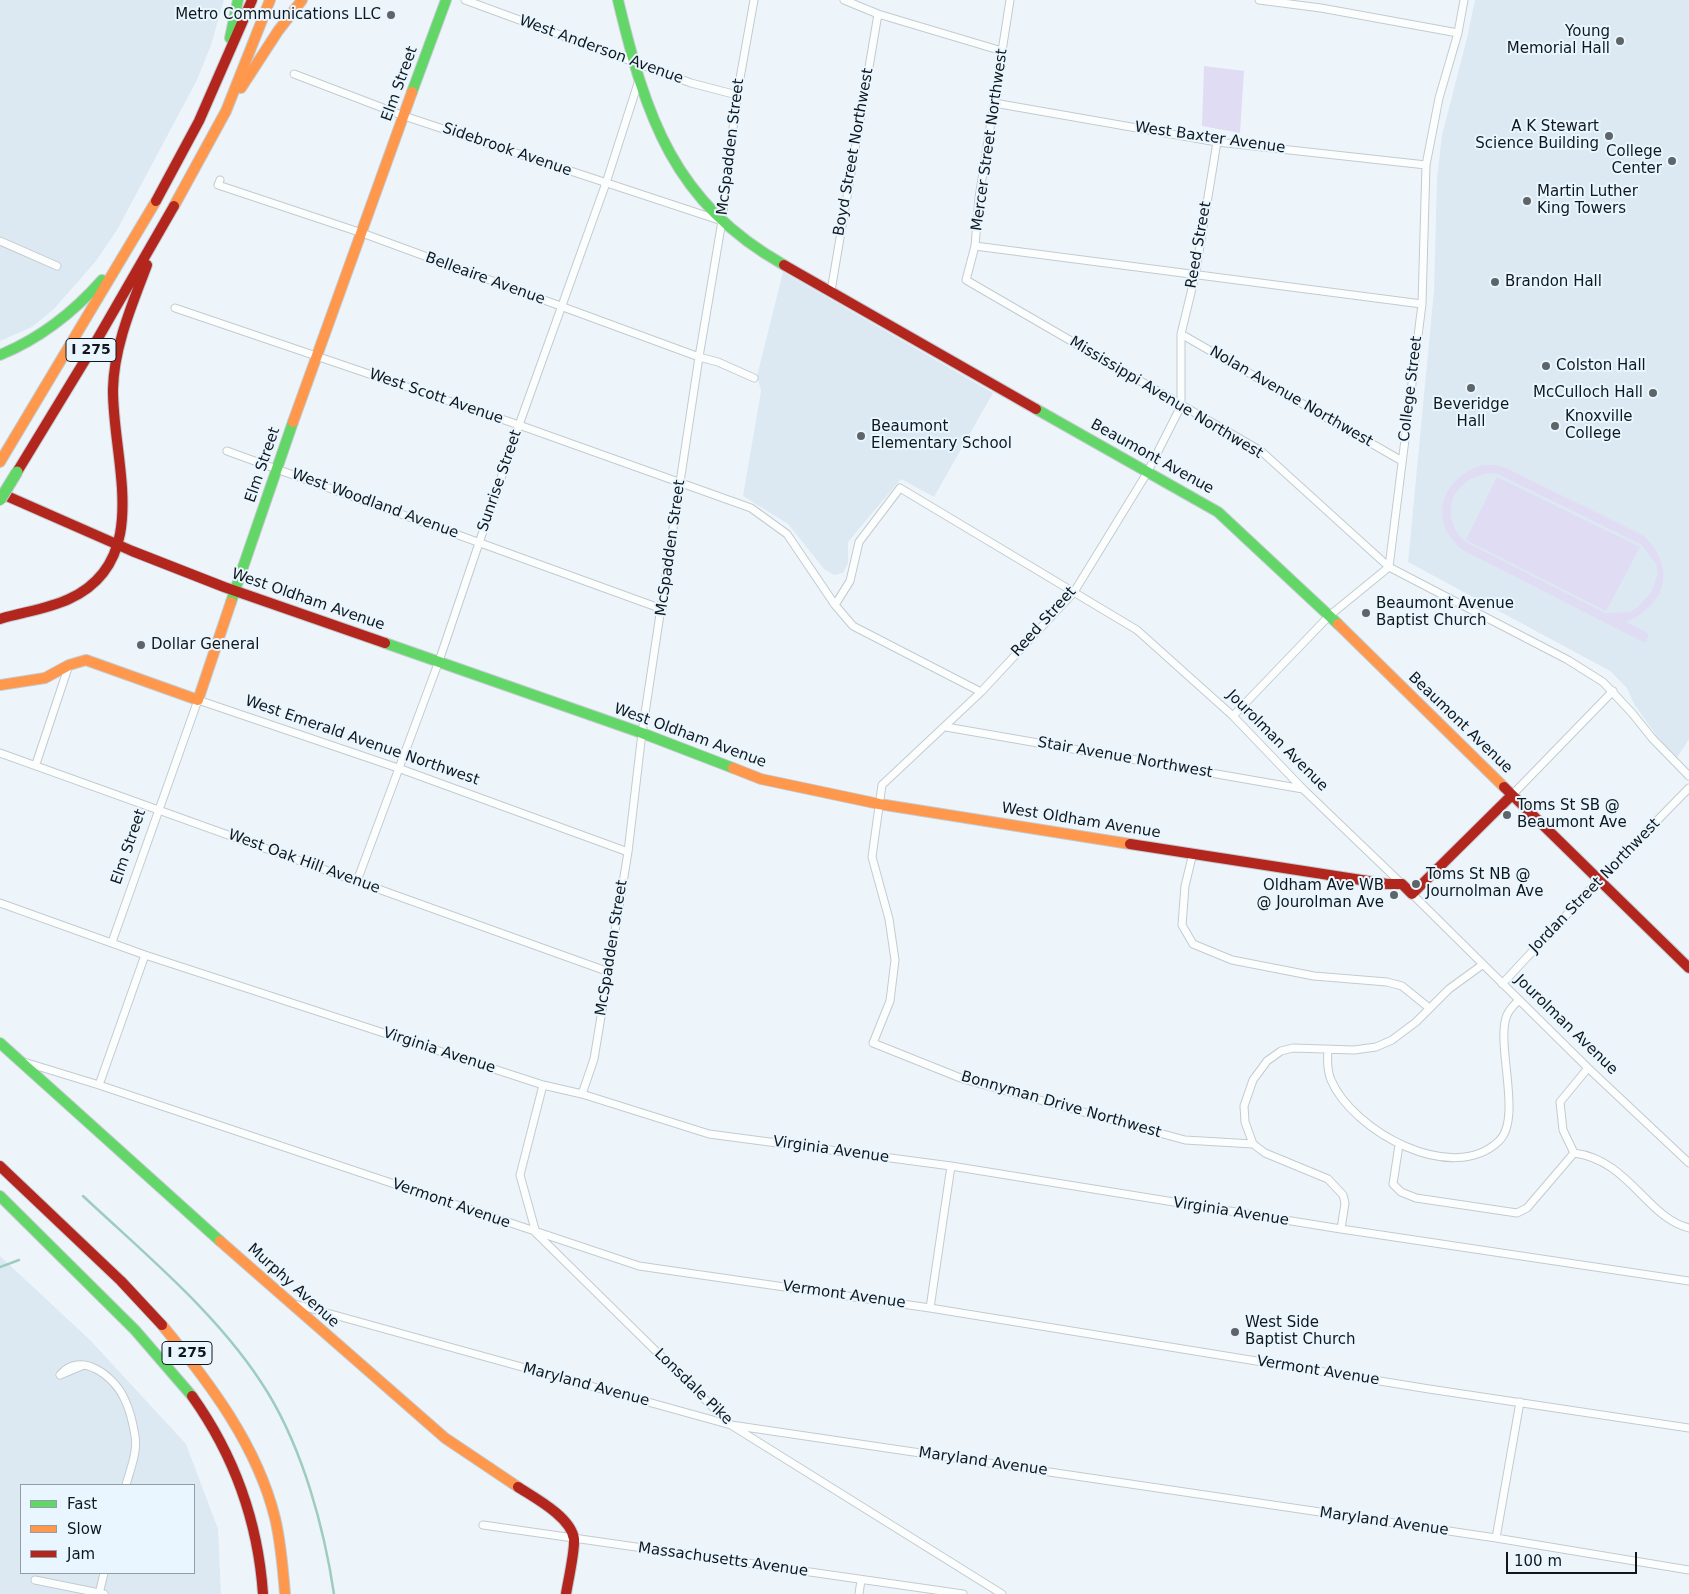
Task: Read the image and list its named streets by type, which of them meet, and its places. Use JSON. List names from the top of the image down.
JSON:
{
  "streets": {
    "main road": [
      "Elm Street",
      "I 275",
      "Beaumont Avenue",
      "West Oldham Avenue",
      "West Emerald Avenue Northwest",
      "Jourolman Avenue",
      "Murphy Avenue"
    ],
    "street": [
      "West Anderson Avenue",
      "West Baxter Avenue",
      "Mercer Street Northwest",
      "McSpadden Street",
      "Sidebrook Avenue",
      "Boyd Street Northwest",
      "Reed Street",
      "Belleaire Avenue",
      "College Street",
      "West Scott Avenue",
      "Nolan Avenue Northwest",
      "Mississippi Avenue Northwest",
      "Sunrise Street",
      "West Woodland Avenue",
      "Stair Avenue Northwest",
      "West Oak Hill Avenue",
      "Jordan Street Northwest",
      "Virginia Avenue",
      "Bonnyman Drive Northwest",
      "Vermont Avenue",
      "Maryland Avenue",
      "Lonsdale Pike",
      "Massachusetts Avenue"
    ]
  },
  "crossings": [
    ["West Anderson Avenue", "McSpadden Street"],
    ["West Anderson Avenue", "Beaumont Avenue"],
    ["Elm Street", "Sidebrook Avenue"],
    ["Elm Street", "Belleaire Avenue"],
    ["Elm Street", "West Scott Avenue"],
    ["Elm Street", "West Woodland Avenue"],
    ["Elm Street", "West Oldham Avenue"],
    ["Elm Street", "West Emerald Avenue Northwest"],
    ["Elm Street", "West Oak Hill Avenue"],
    ["Elm Street", "Virginia Avenue"],
    ["West Baxter Avenue", "Mercer Street Northwest"],
    ["West Baxter Avenue", "Reed Street"],
    ["West Baxter Avenue", "College Street"],
    ["Mercer Street Northwest", "Mississippi Avenue Northwest"],
    ["McSpadden Street", "Sidebrook Avenue"],
    ["McSpadden Street", "Belleaire Avenue"],
    ["McSpadden Street", "West Scott Avenue"],
    ["McSpadden Street", "Beaumont Avenue"],
    ["McSpadden Street", "West Woodland Avenue"],
    ["McSpadden Street", "West Oldham Avenue"],
    ["McSpadden Street", "West Emerald Avenue Northwest"],
    ["McSpadden Street", "West Oak Hill Avenue"],
    ["McSpadden Street", "Virginia Avenue"],
    ["Sidebrook Avenue", "Beaumont Avenue"],
    ["Sidebrook Avenue", "Sunrise Street"],
    ["Boyd Street Northwest", "Beaumont Avenue"],
    ["Reed Street", "West Scott Avenue"],
    ["Reed Street", "Nolan Avenue Northwest"],
    ["Reed Street", "Mississippi Avenue Northwest"],
    ["Reed Street", "Beaumont Avenue"],
    ["Reed Street", "West Oldham Avenue"],
    ["Reed Street", "Jourolman Avenue"],
    ["Reed Street", "Stair Avenue Northwest"],
    ["Reed Street", "Bonnyman Drive Northwest"],
    ["Belleaire Avenue", "Sunrise Street"],
    ["College Street", "Nolan Avenue Northwest"],
    ["College Street", "Mississippi Avenue Northwest"],
    ["West Scott Avenue", "Sunrise Street"],
    ["West Scott Avenue", "Jourolman Avenue"],
    ["Beaumont Avenue", "Sunrise Street"],
    ["Beaumont Avenue", "Jordan Street Northwest"],
    ["Sunrise Street", "West Woodland Avenue"],
    ["Sunrise Street", "West Oldham Avenue"],
    ["Sunrise Street", "West Emerald Avenue Northwest"],
    ["Sunrise Street", "West Oak Hill Avenue"],
    ["West Oldham Avenue", "Jourolman Avenue"],
    ["Jourolman Avenue", "Stair Avenue Northwest"],
    ["Jourolman Avenue", "Jordan Street Northwest"],
    ["Virginia Avenue", "Lonsdale Pike"],
    ["Vermont Avenue", "Murphy Avenue"],
    ["Vermont Avenue", "Lonsdale Pike"],
    ["Murphy Avenue", "Maryland Avenue"],
    ["Murphy Avenue", "Massachusetts Avenue"],
    ["Maryland Avenue", "Lonsdale Pike"]
  ],
  "places": [
    "Metro Communications LLC",
    "Young Memorial Hall",
    "A K Stewart Science Building",
    "College Center",
    "Martin Luther King Towers",
    "Brandon Hall",
    "Colston Hall",
    "Beveridge Hall",
    "McCulloch Hall",
    "Knoxville College",
    "Beaumont Elementary School",
    "Beaumont Avenue Baptist Church",
    "Dollar General",
    "Toms St SB @ Beaumont Ave",
    "Toms St NB @ Journolman Ave",
    "Oldham Ave WB @ Jourolman Ave",
    "West Side Baptist Church"
  ],
  "legend": ["Fast", "Slow", "Jam"],
  "scale_bar": "100 m"
}
